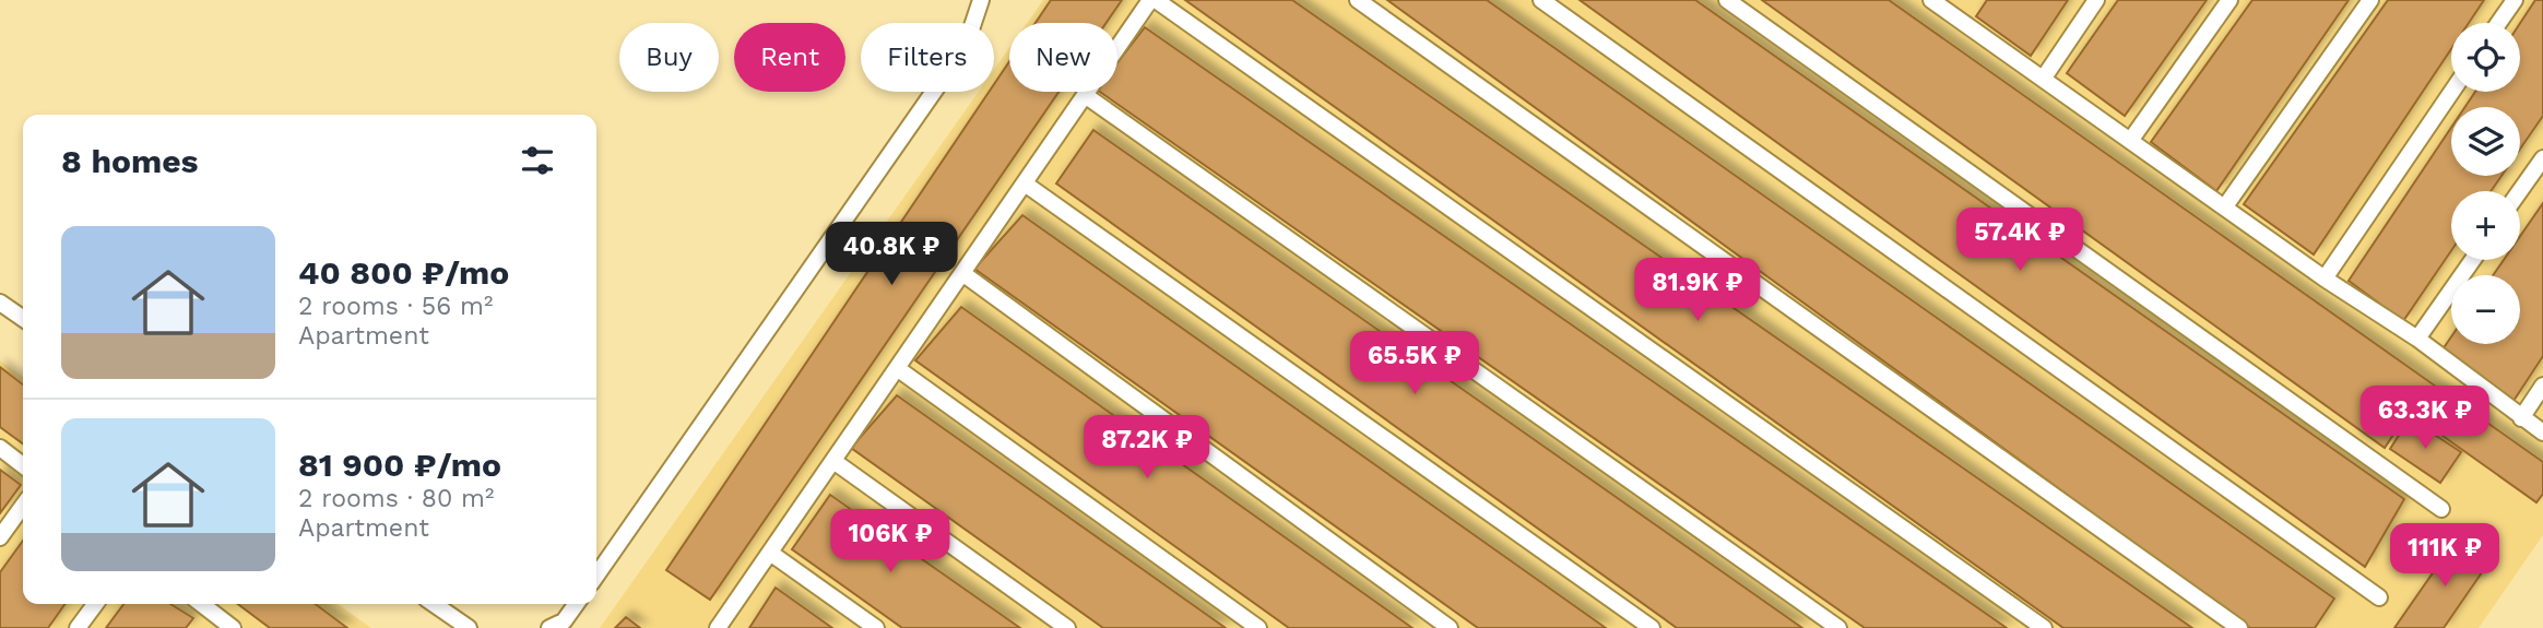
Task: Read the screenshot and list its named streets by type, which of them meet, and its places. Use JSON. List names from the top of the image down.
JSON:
{
  "page": {
    "map_buttons": ["+", "−"],
    "chip": [
      "Buy",
      "Rent",
      "Filters",
      "New"
    ],
    "heading": "8 homes",
    "list": [
      {
        "name": "40 800 ₽/mo",
        "note": "2 rooms · 56 m² · Apartment"
      },
      {
        "name": "81 900 ₽/mo",
        "note": "2 rooms · 80 m² · Apartment"
      }
    ],
    "price": [
      "57.4K ₽",
      "40.8K ₽",
      "81.9K ₽",
      "65.5K ₽",
      "63.3K ₽",
      "87.2K ₽",
      "106K ₽",
      "111K ₽"
    ]
  }
}
